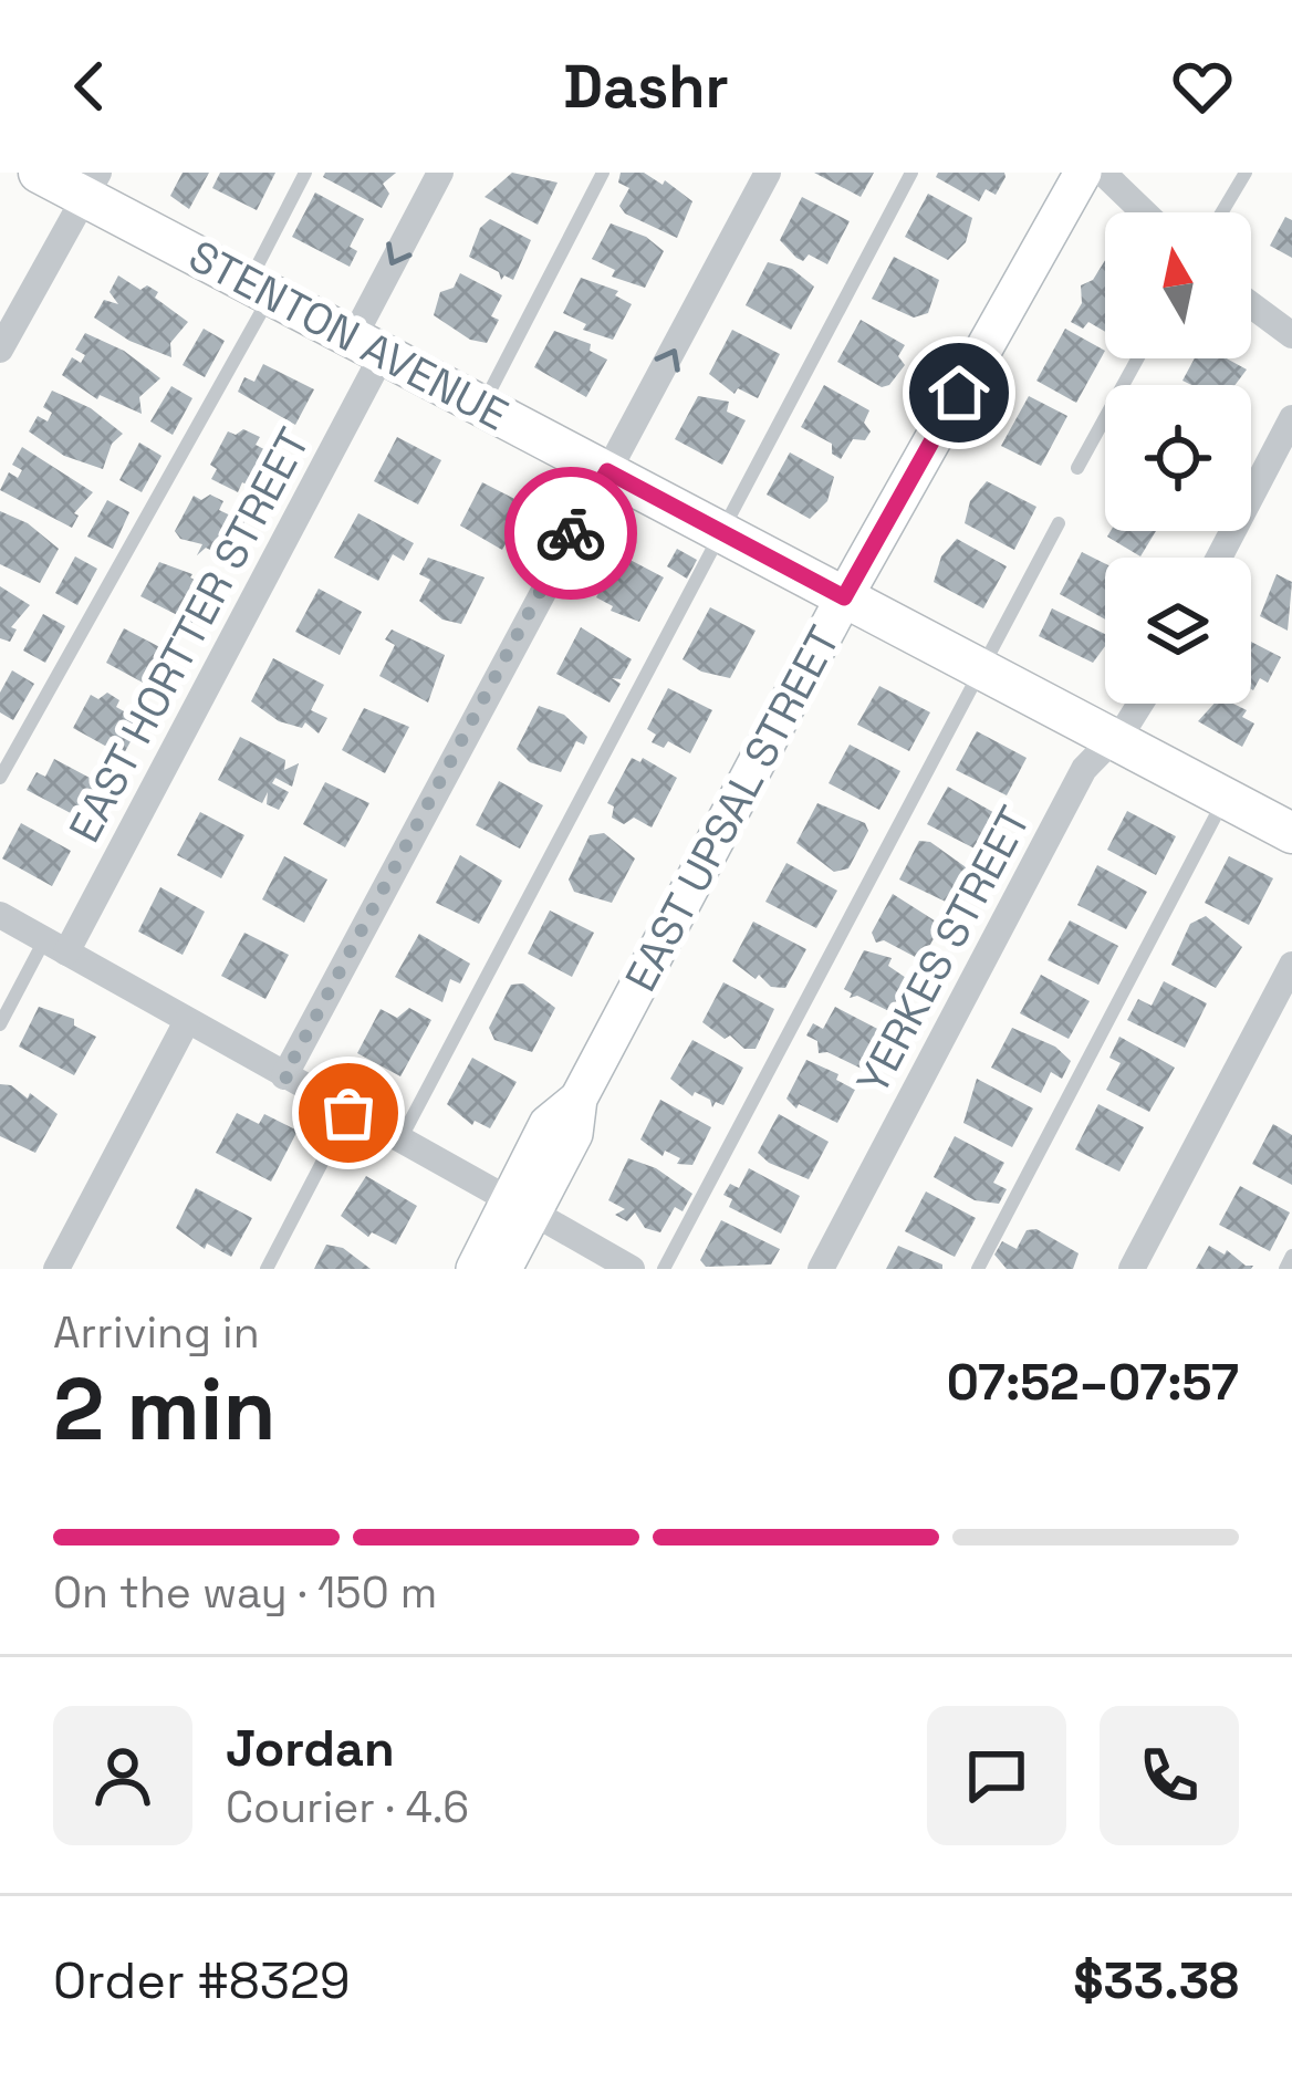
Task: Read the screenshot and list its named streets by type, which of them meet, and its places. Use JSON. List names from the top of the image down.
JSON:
{
  "streets": {
    "main road": ["STENTON AVENUE"],
    "street": ["EAST HORTTER STREET", "EAST UPSAL STREET", "YERKES STREET"]
  },
  "crossings": [
    ["STENTON AVENUE", "EAST HORTTER STREET"],
    ["STENTON AVENUE", "EAST UPSAL STREET"],
    ["STENTON AVENUE", "YERKES STREET"]
  ],
  "north": "top",
  "page": {
    "header": "Dashr",
    "heading": ["2 min", "Arriving in", "07:52–07:57"],
    "panel": [
      "Jordan",
      "Courier · 4.6",
      "Order #8329",
      "$33.38"
    ],
    "bar": "On the way · 150 m"
  }
}
